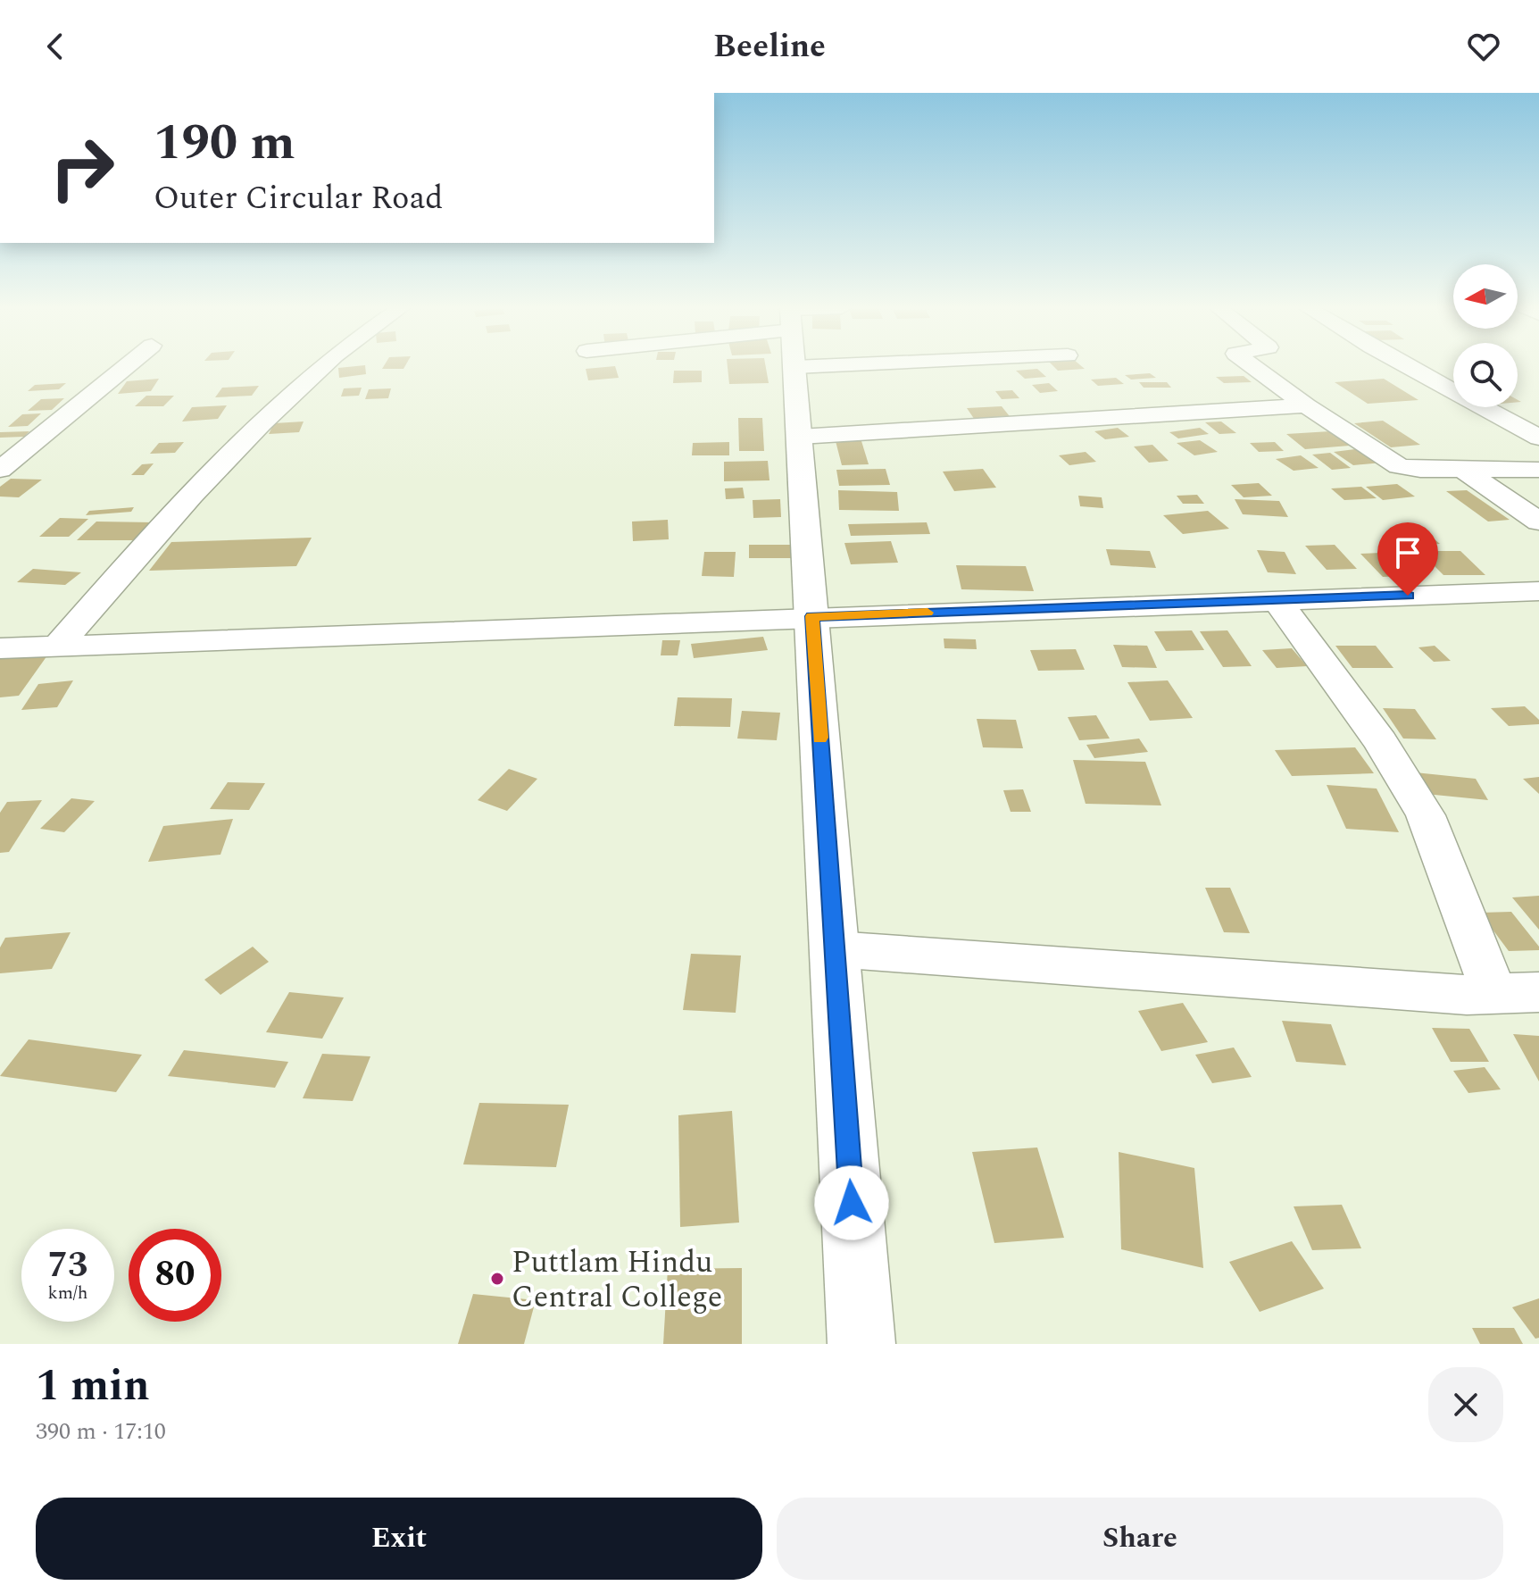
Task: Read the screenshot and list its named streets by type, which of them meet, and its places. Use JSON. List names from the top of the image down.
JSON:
{
  "places": ["Puttlam Hindu Central College"],
  "north": "left",
  "page": {
    "header": "Beeline",
    "turn": ["190 m", "Outer Circular Road"],
    "speed": "73 km/h",
    "limit": "80",
    "heading": ["1 min", "390 m · 17:10"],
    "buttons": ["Exit", "Share"]
  }
}
